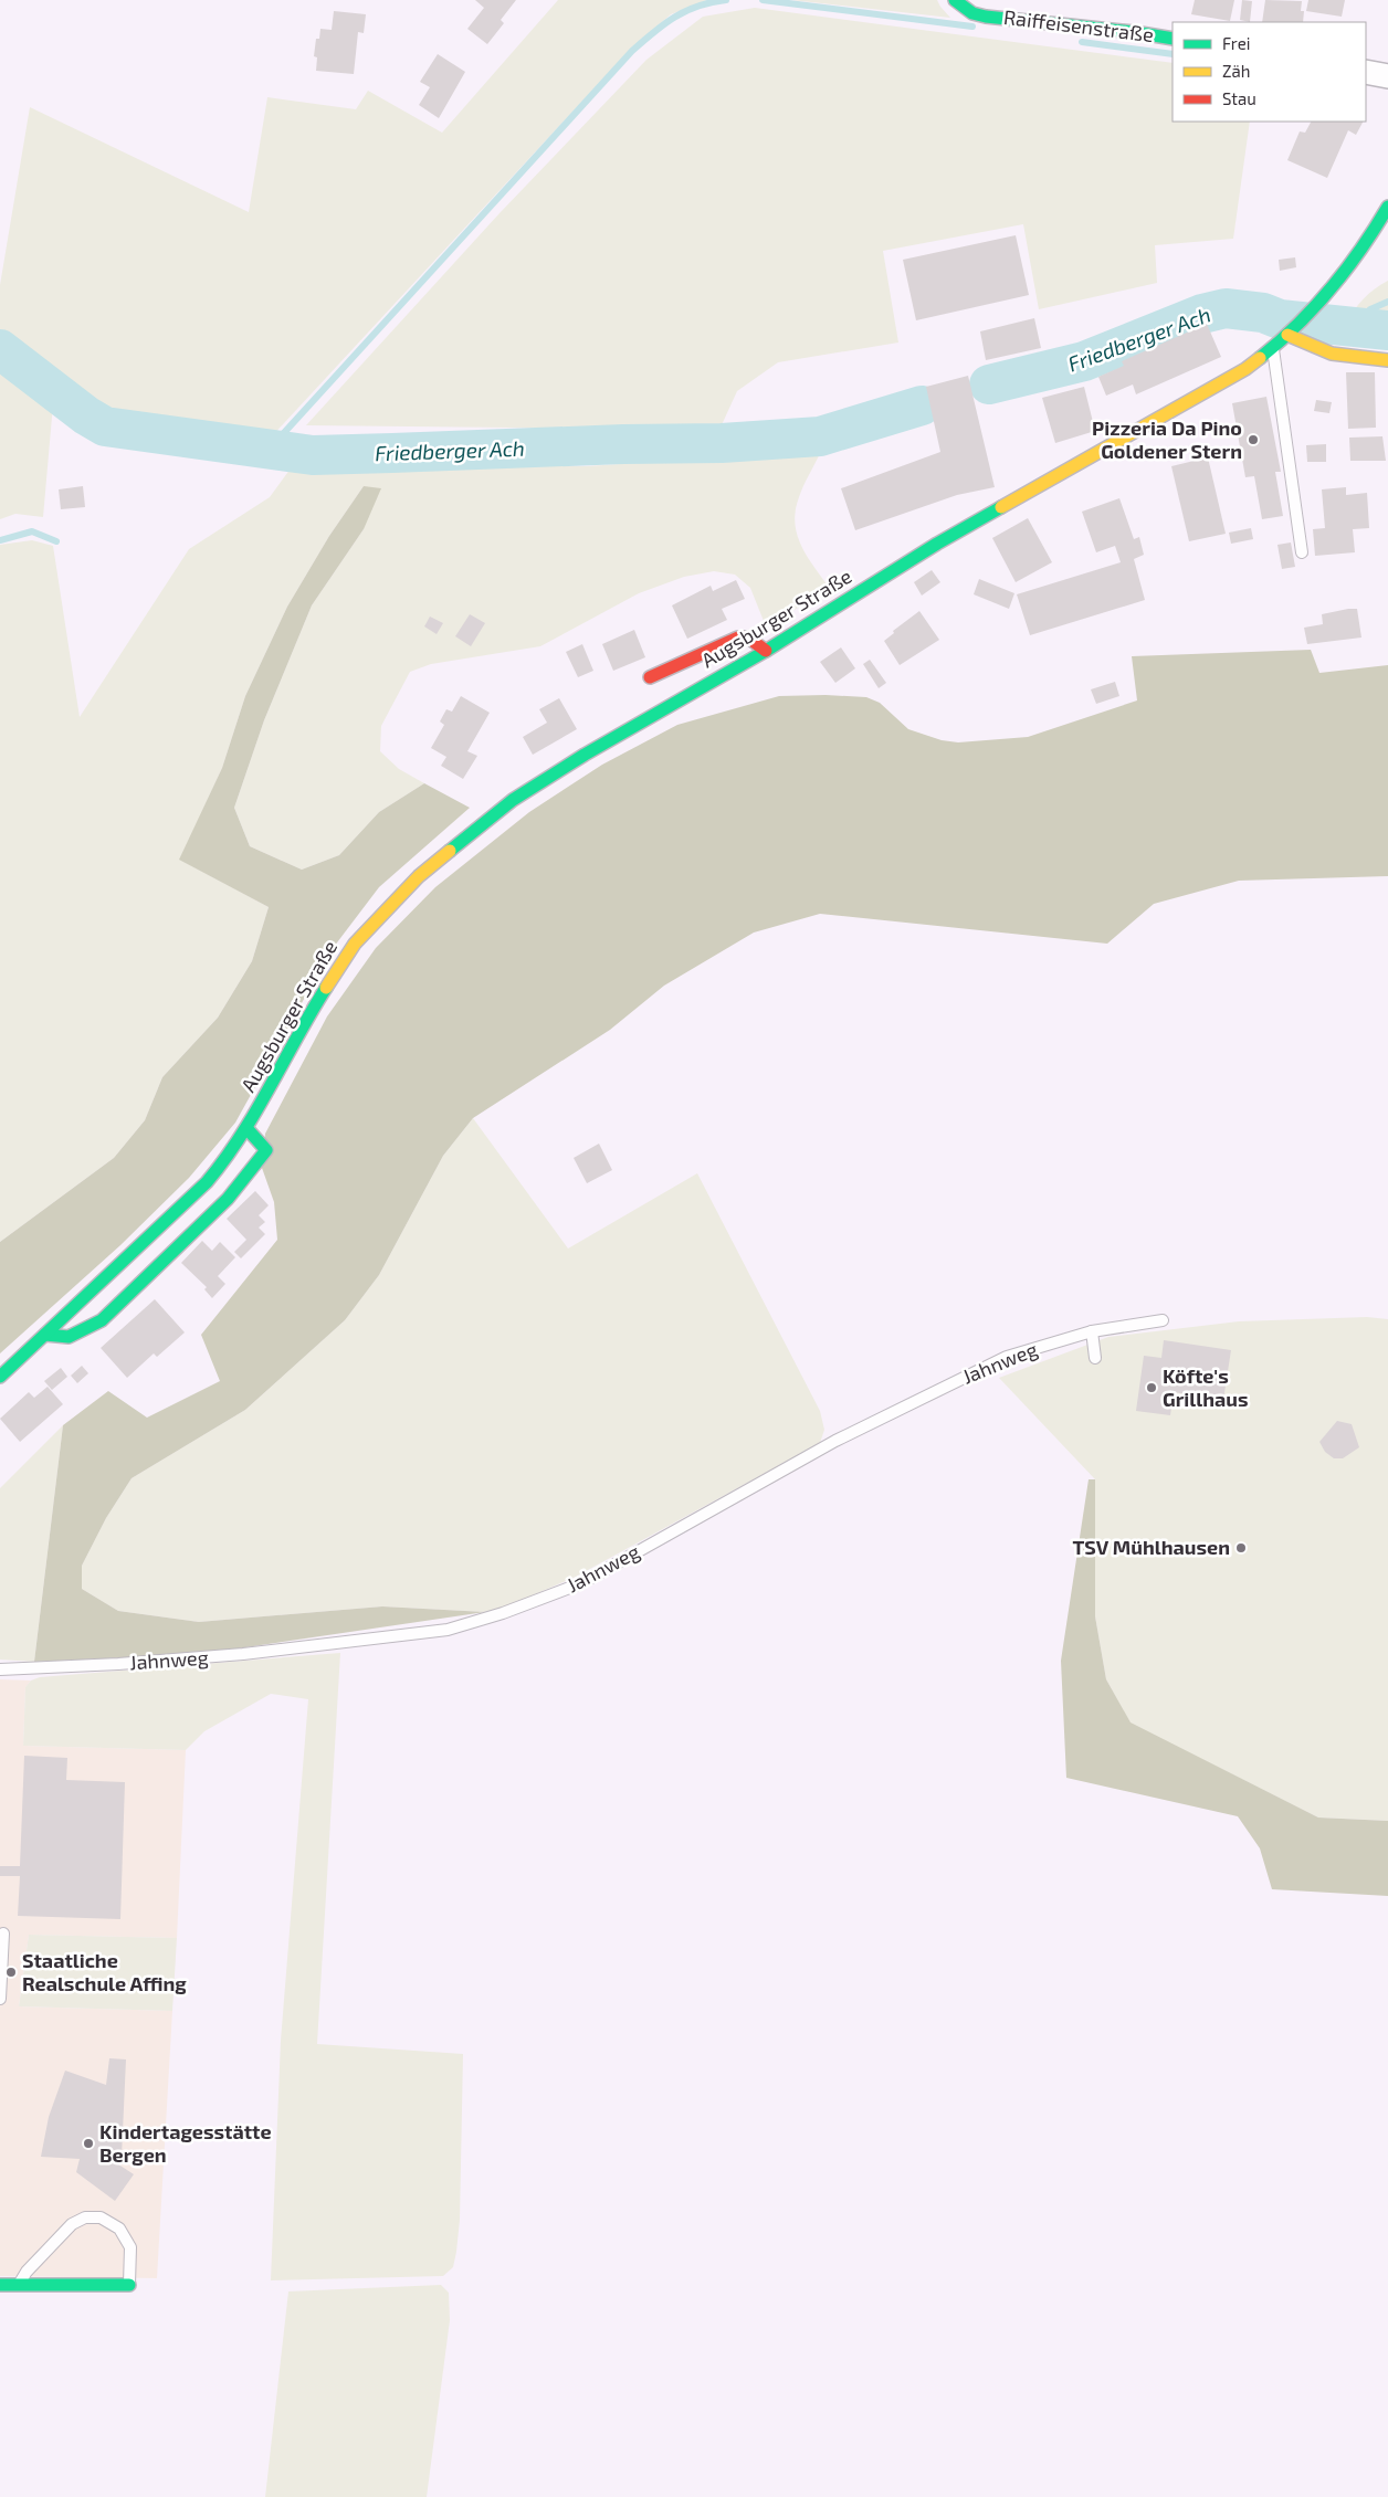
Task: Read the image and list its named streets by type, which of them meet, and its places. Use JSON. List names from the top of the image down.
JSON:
{
  "streets": {
    "main road": ["Raiffeisenstraße", "Augsburger Straße"],
    "lane": ["Jahnweg"]
  },
  "water": ["Friedberger Ach"],
  "places": [
    "Pizzeria Da Pino Goldener Stern",
    "Köfte's Grillhaus",
    "TSV Mühlhausen",
    "Staatliche Realschule Affing",
    "Kindertagesstätte Bergen"
  ],
  "legend": ["Frei", "Zäh", "Stau"]
}
